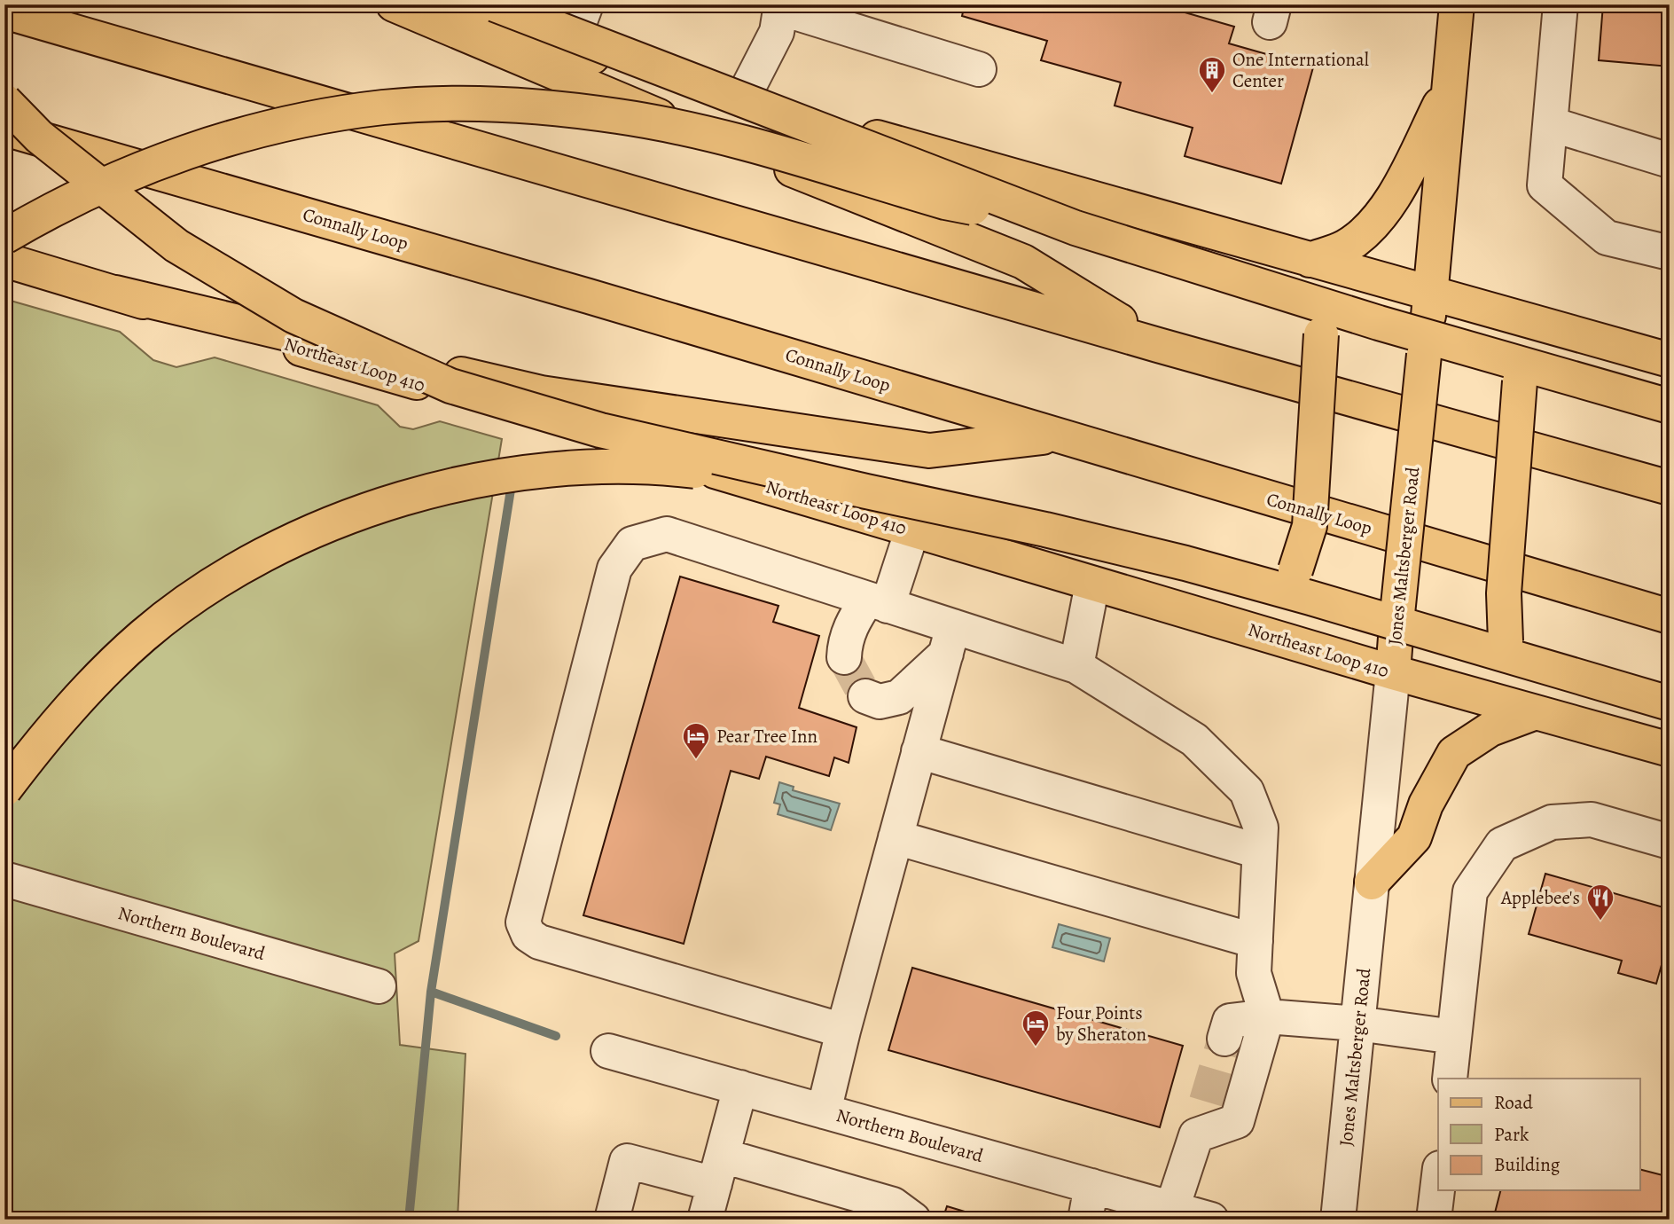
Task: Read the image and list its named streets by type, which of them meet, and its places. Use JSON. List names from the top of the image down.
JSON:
{
  "streets": {
    "main road": ["Connally Loop", "Northeast Loop 410", "Jones Maltsberger Road"],
    "street": ["Northern Boulevard"]
  },
  "crossings": [
    ["Northeast Loop 410", "Jones Maltsberger Road"]
  ],
  "places": {
    "building": ["One International Center"],
    "hotel": ["Pear Tree Inn", "Four Points by Sheraton"],
    "restaurant": ["Applebee's"]
  },
  "legend": ["Road", "Park", "Building"]
}
